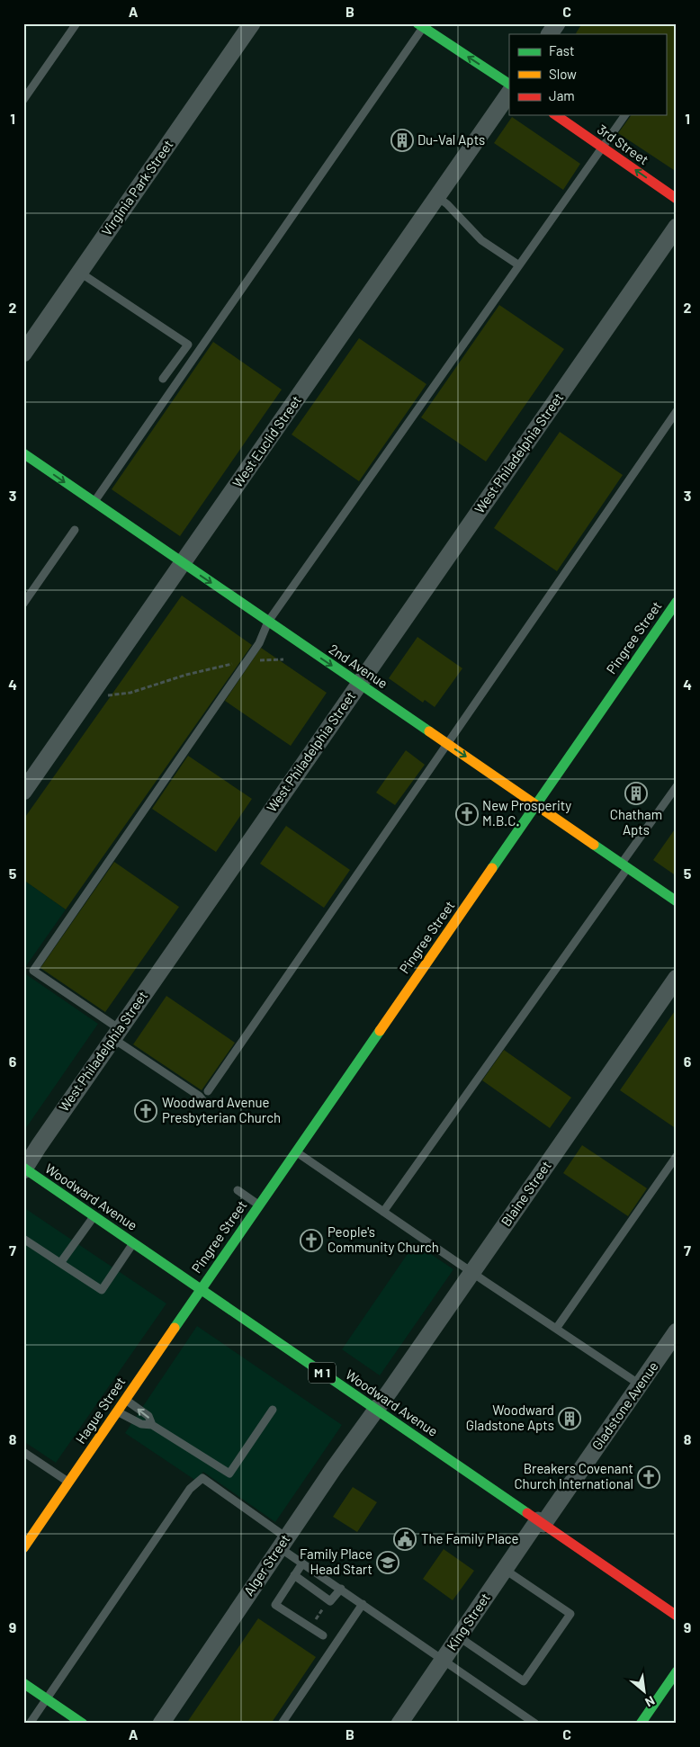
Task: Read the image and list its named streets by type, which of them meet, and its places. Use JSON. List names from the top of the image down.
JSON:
{
  "streets": {
    "street": [
      "3rd Street",
      "Virginia Park Street",
      "West Euclid Street",
      "West Philadelphia Street",
      "Pingree Street",
      "2nd Avenue",
      "Blaine Street",
      "Woodward Avenue",
      "M 1",
      "Gladstone Avenue",
      "Hague Street",
      "Alger Street",
      "King Street"
    ]
  },
  "crossings": [
    ["West Euclid Street", "2nd Avenue"],
    ["West Philadelphia Street", "2nd Avenue"],
    ["West Philadelphia Street", "Woodward Avenue"],
    ["Pingree Street", "2nd Avenue"],
    ["Pingree Street", "Woodward Avenue"],
    ["Pingree Street", "Hague Street"],
    ["Blaine Street", "Woodward Avenue"],
    ["Blaine Street", "Alger Street"],
    ["Woodward Avenue", "Gladstone Avenue"],
    ["Woodward Avenue", "Hague Street"],
    ["Woodward Avenue", "Alger Street"],
    ["Woodward Avenue", "King Street"],
    ["Gladstone Avenue", "King Street"]
  ],
  "one_way": ["3rd Street", "2nd Avenue"],
  "places": {
    "building": ["Du-Val Apts", "Chatham Apts", "Woodward Gladstone Apts"],
    "church": [
      "New Prosperity M.B.C.",
      "Woodward Avenue Presbyterian Church",
      "People's Community Church",
      "Breakers Covenant Church International"
    ],
    "public building": ["The Family Place"],
    "school or university": ["Family Place Head Start"]
  },
  "legend": ["Fast", "Slow", "Jam"],
  "north": "bottom right",
  "grid": {
    "columns": ["A", "B", "C"],
    "rows": [
      "1",
      "2",
      "3",
      "4",
      "5",
      "6",
      "7",
      "8",
      "9"
    ]
  }
}
